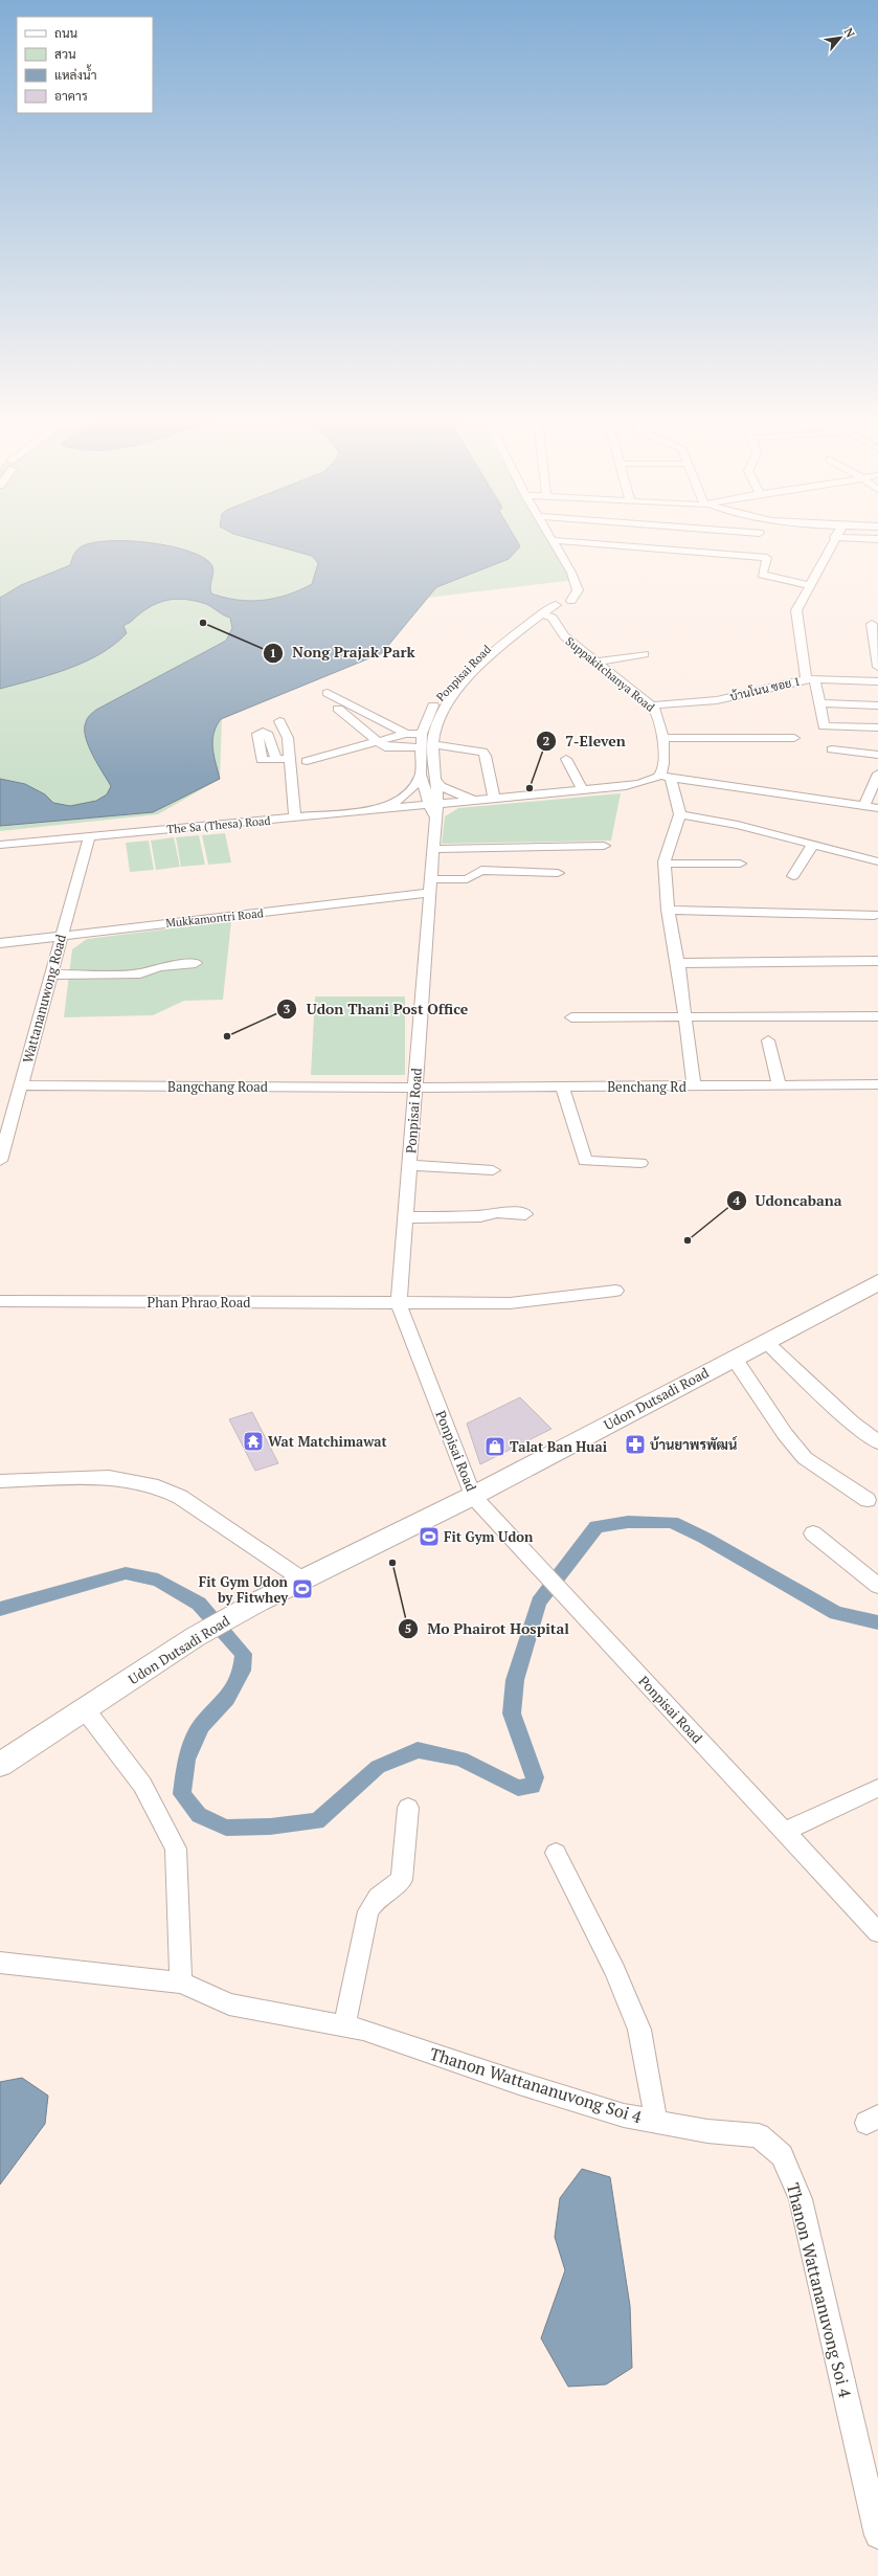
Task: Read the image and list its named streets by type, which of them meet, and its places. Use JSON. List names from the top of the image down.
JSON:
{
  "streets": {
    "main road": ["Udon Dutsadi Road"],
    "street": [
      "Ponpisai Road",
      "Suppakitchanya Road",
      "บ้านโนน ซอย 1",
      "The Sa (Thesa) Road",
      "Mukkamontri Road",
      "Wattananuwong Road",
      "Bangchang Road",
      "Benchang Rd",
      "Phan Phrao Road",
      "Thanon Wattananuvong Soi 4"
    ]
  },
  "crossings": [
    ["Ponpisai Road", "Suppakitchanya Road"],
    ["Ponpisai Road", "The Sa (Thesa) Road"],
    ["Ponpisai Road", "Mukkamontri Road"],
    ["Ponpisai Road", "Bangchang Road"],
    ["Ponpisai Road", "Benchang Rd"],
    ["Ponpisai Road", "Phan Phrao Road"],
    ["Ponpisai Road", "Udon Dutsadi Road"],
    ["Suppakitchanya Road", "บ้านโนน ซอย 1"],
    ["The Sa (Thesa) Road", "Wattananuwong Road"],
    ["Mukkamontri Road", "Wattananuwong Road"],
    ["Wattananuwong Road", "Bangchang Road"],
    ["Bangchang Road", "Benchang Rd"]
  ],
  "places": {
    "other": [
      "Nong Prajak Park",
      "7-Eleven",
      "Udon Thani Post Office",
      "Udoncabana",
      "Mo Phairot Hospital"
    ],
    "temple": ["Wat Matchimawat"],
    "pharmacy": ["บ้านยาพรพัฒน์"],
    "shop": ["Talat Ban Huai"],
    "sports": ["Fit Gym Udon", "Fit Gym Udon by Fitwhey"]
  },
  "legend": [
    "ถนน",
    "สวน",
    "แหล่งน้ำ",
    "อาคาร"
  ],
  "north": "top right"
}
